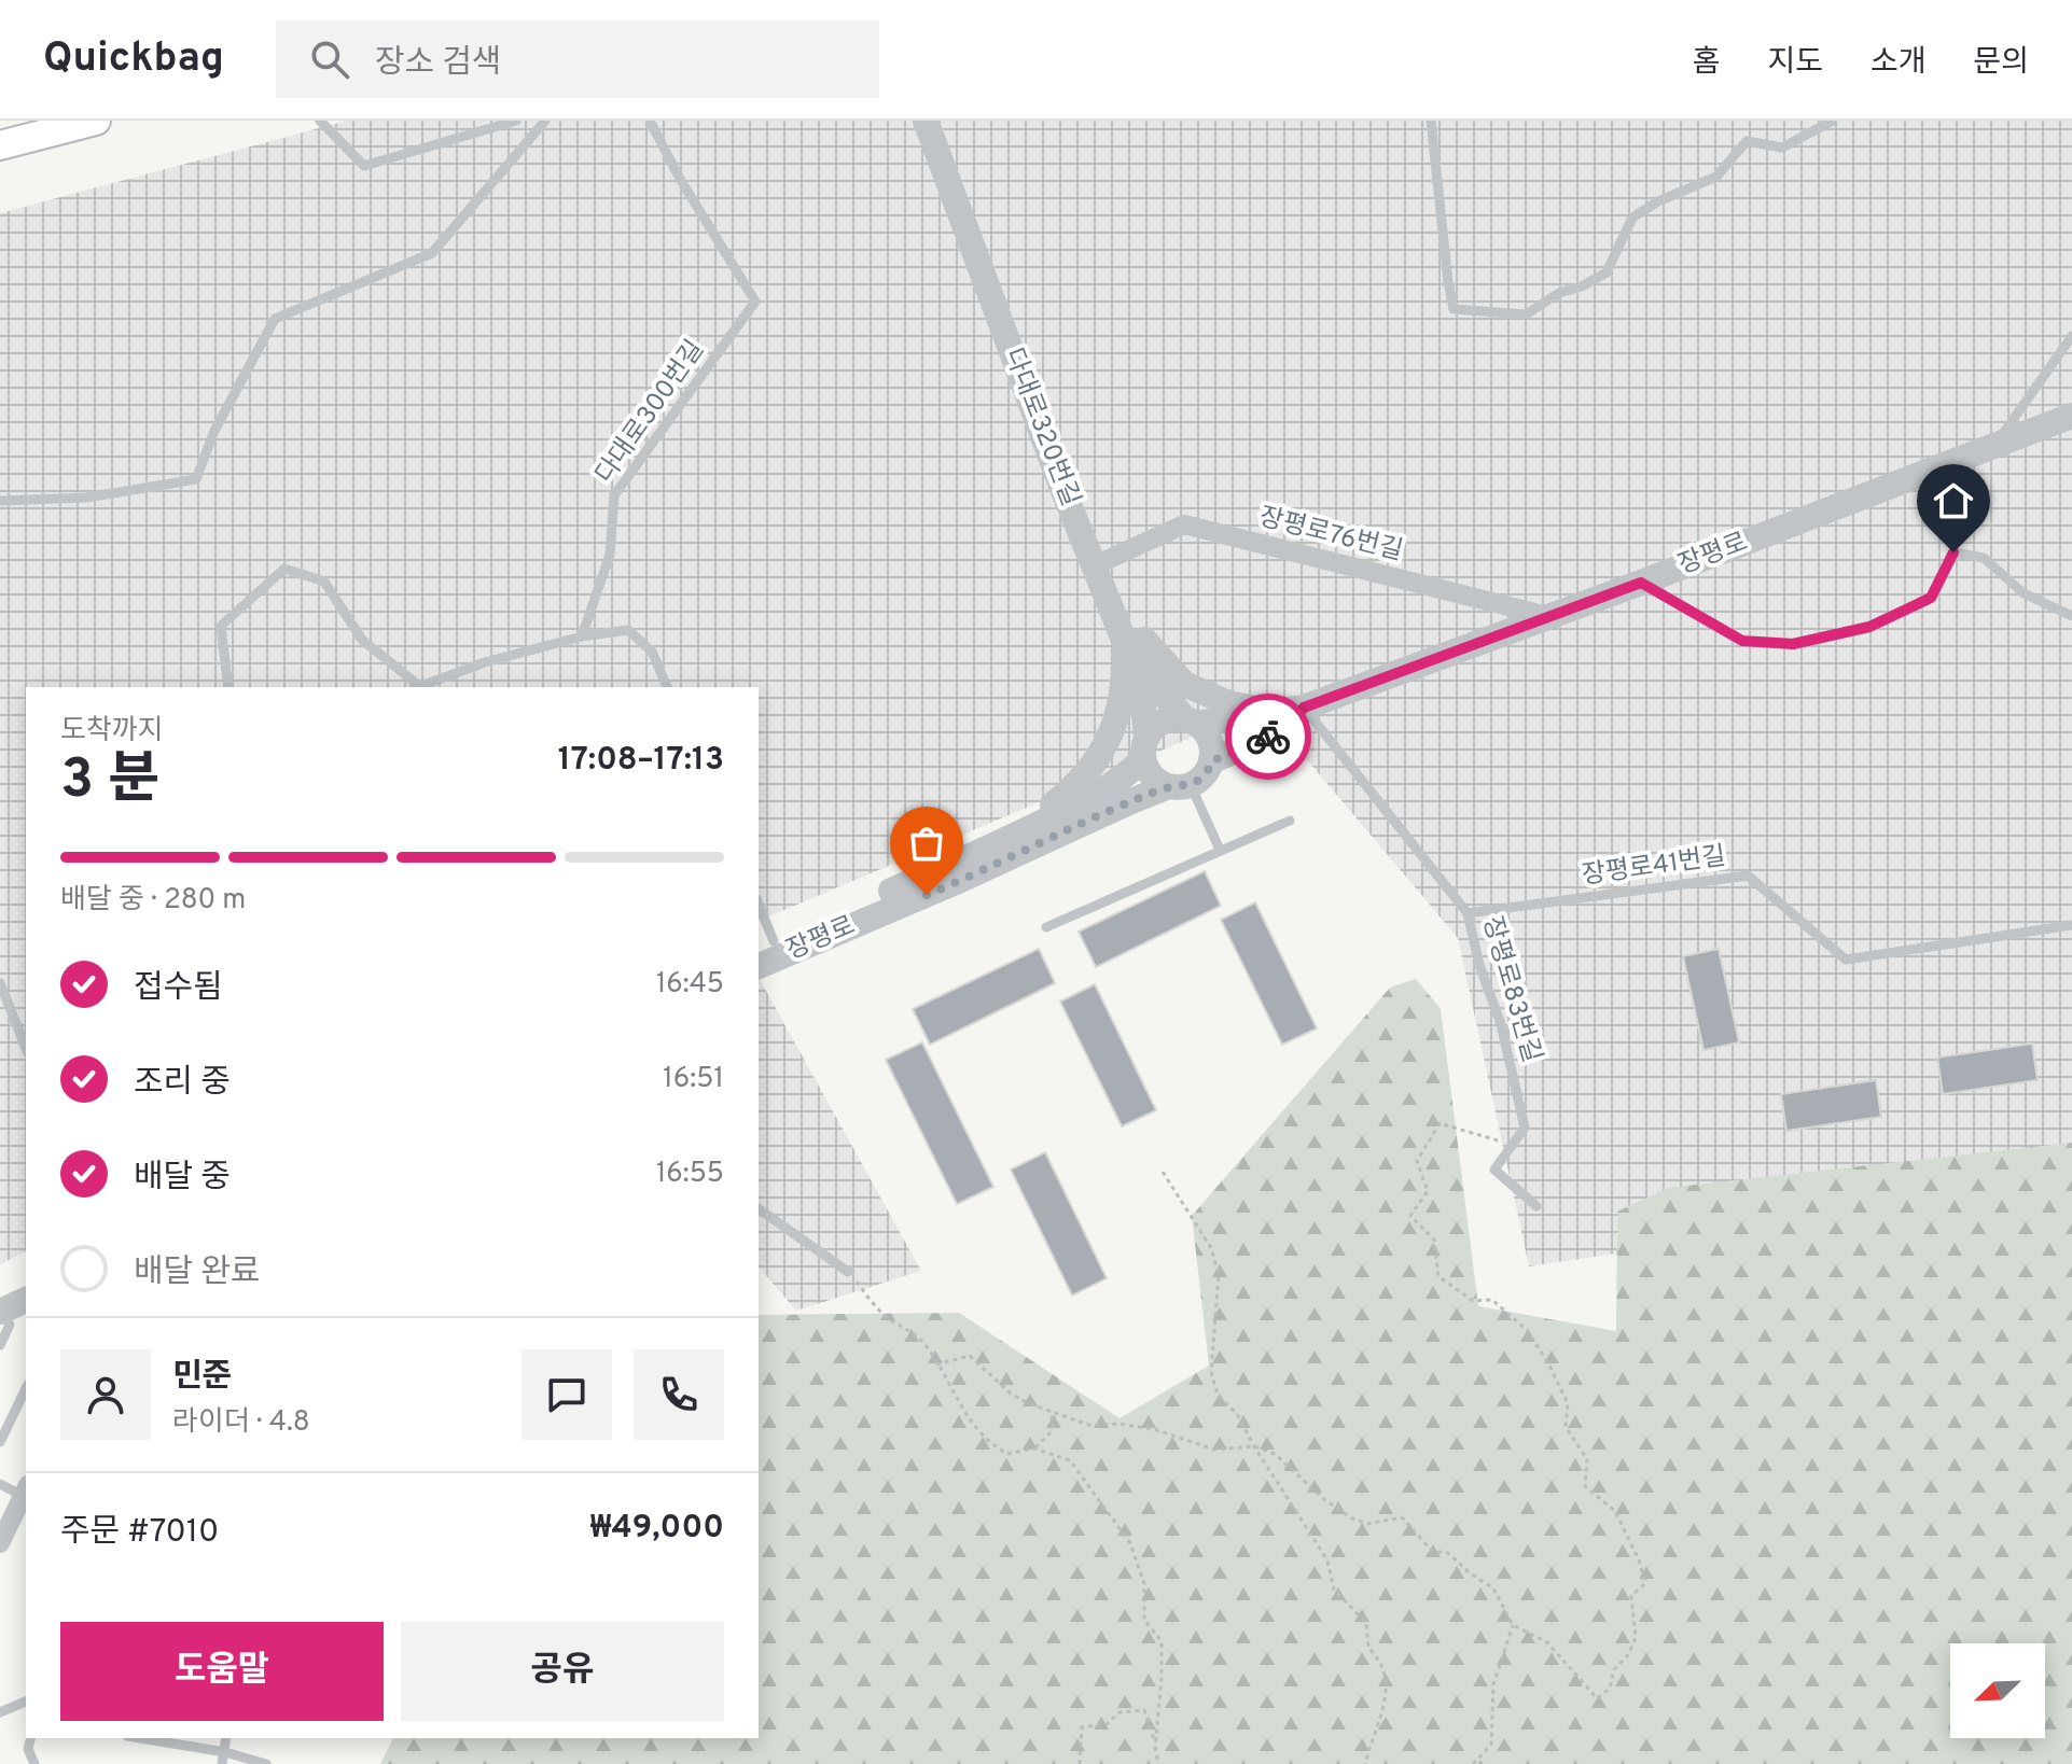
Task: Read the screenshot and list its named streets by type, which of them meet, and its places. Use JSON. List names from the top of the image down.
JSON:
{
  "streets": {
    "street": ["다대로320번길", "장평로76번길", "장평로"],
    "lane": ["다대로300번길", "장평로41번길", "장평로83번길"]
  },
  "crossings": [
    ["다대로320번길", "장평로76번길"],
    ["다대로320번길", "장평로"],
    ["장평로76번길", "장평로"],
    ["장평로", "장평로83번길"],
    ["장평로41번길", "장평로83번길"]
  ],
  "north": "bottom left",
  "page": {
    "header": "Quickbag",
    "search": "장소 검색",
    "nav": [
      "홈",
      "지도",
      "소개",
      "문의"
    ],
    "heading": ["3 분", "도착까지", "17:08–17:13"],
    "panel": [
      "민준",
      "라이더 · 4.8",
      "주문 #7010",
      "₩49,000"
    ],
    "bar": "배달 중 · 280 m",
    "list": [
      ["접수됨", "16:45"],
      ["조리 중", "16:51"],
      ["배달 중", "16:55"],
      "배달 완료"
    ],
    "buttons": ["도움말", "공유"]
  }
}
